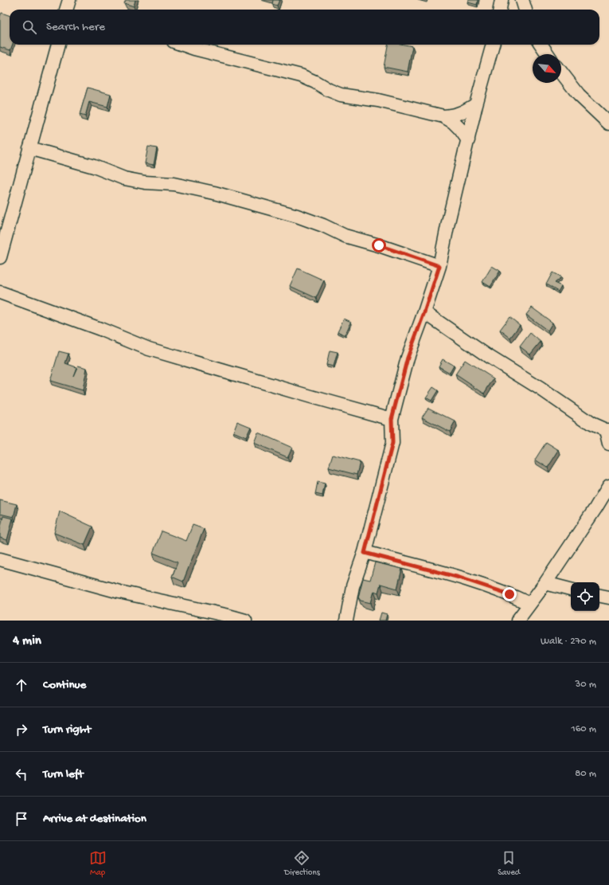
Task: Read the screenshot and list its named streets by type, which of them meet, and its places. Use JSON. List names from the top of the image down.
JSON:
{
  "north": "bottom right",
  "page": {
    "search": "Search here",
    "heading": ["4 min", "Walk · 270 m"],
    "list": [
      ["Continue", "30 m"],
      ["Turn right", "160 m"],
      ["Turn left", "80 m"],
      "Arrive at destination"
    ],
    "nav": ["Map", "Directions", "Saved"]
  }
}
